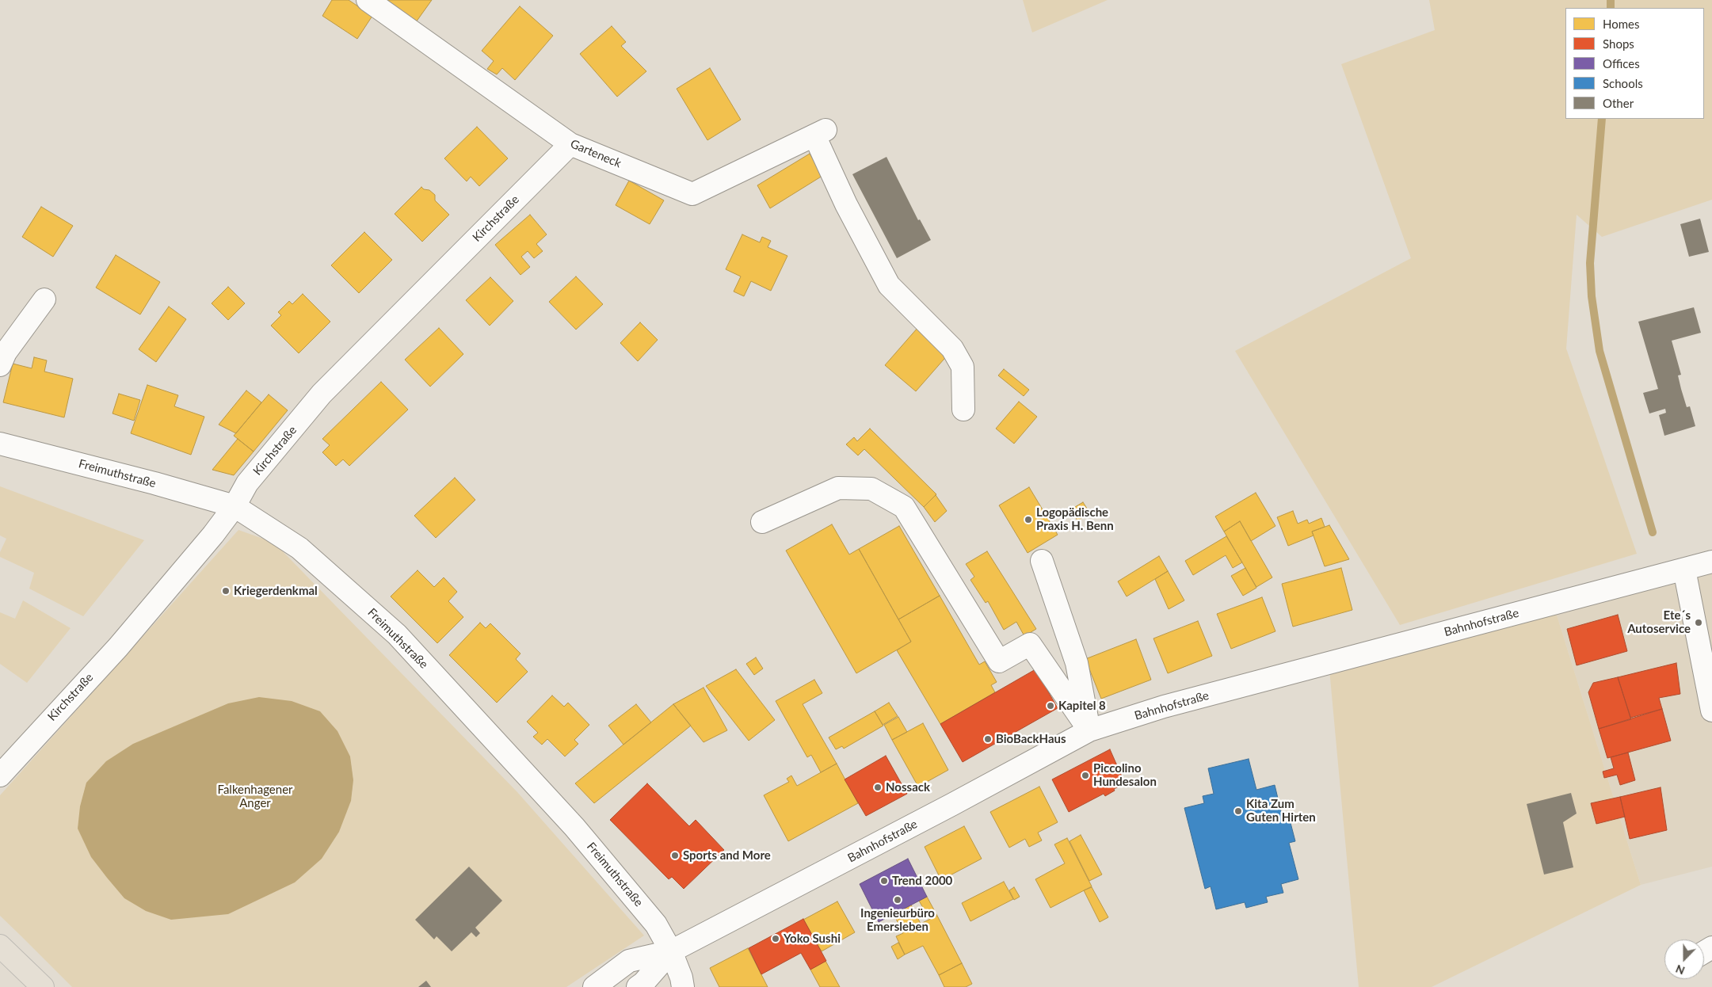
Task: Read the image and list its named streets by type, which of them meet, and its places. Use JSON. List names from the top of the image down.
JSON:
{
  "streets": {
    "street": [
      "Garteneck",
      "Kirchstraße",
      "Freimuthstraße",
      "Bahnhofstraße"
    ]
  },
  "crossings": [
    ["Garteneck", "Kirchstraße"],
    ["Kirchstraße", "Freimuthstraße"],
    ["Freimuthstraße", "Bahnhofstraße"]
  ],
  "parks": ["Falkenhagener Anger"],
  "places": [
    "Logopädische Praxis H. Benn",
    "Kriegerdenkmal",
    "Ete´s Autoservice",
    "Kapitel 8",
    "BioBackHaus",
    "Piccolino Hundesalon",
    "Nossack",
    "Kita Zum Guten Hirten",
    "Sports and More",
    "Trend 2000",
    "Ingenieurbüro Emersleben",
    "Yoko Sushi"
  ],
  "legend": [
    "Homes",
    "Shops",
    "Offices",
    "Schools",
    "Other"
  ],
  "north": "bottom"
}
